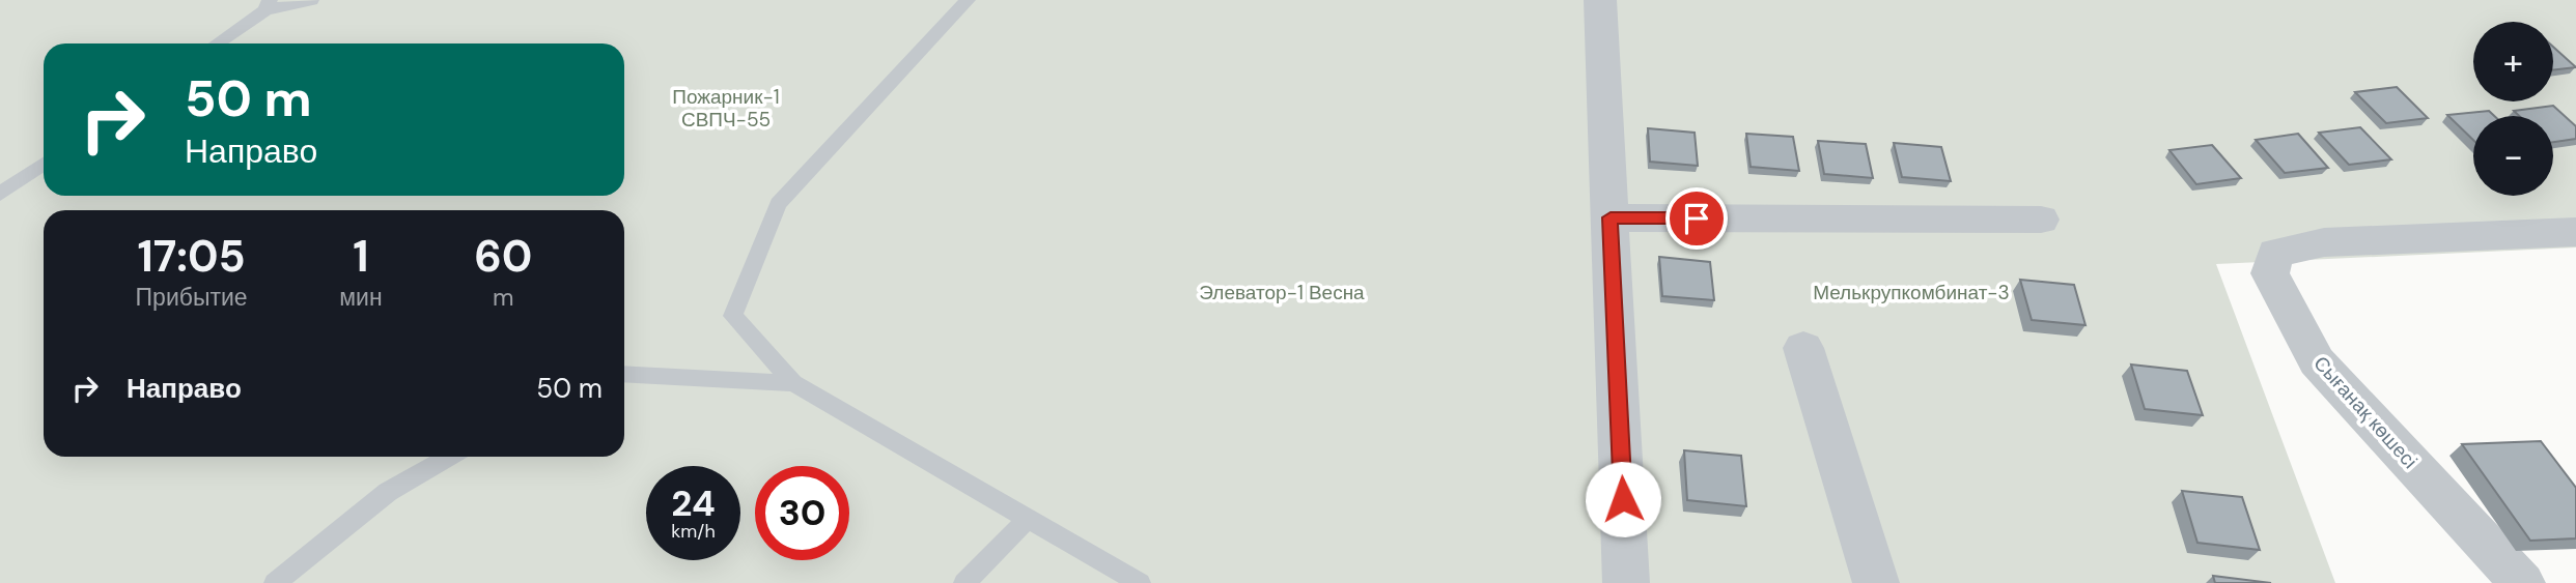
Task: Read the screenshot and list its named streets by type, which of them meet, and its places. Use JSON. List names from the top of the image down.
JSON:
{
  "streets": {
    "street": ["Сығанақ көшесі"]
  },
  "parks": ["Пожарник-1 СВПЧ-55", "Элеватор-1 Весна", "Мелькрупкомбинат-3"],
  "page": {
    "map_buttons": ["+", "−"],
    "turn": ["50 m", "Направо"],
    "eta": [
      "17:05",
      "Прибытие",
      "1",
      "мин",
      "60",
      "m"
    ],
    "list": [
      {
        "name": "Направо",
        "value": "50 m"
      }
    ],
    "speed": "24 km/h",
    "limit": "30"
  }
}
